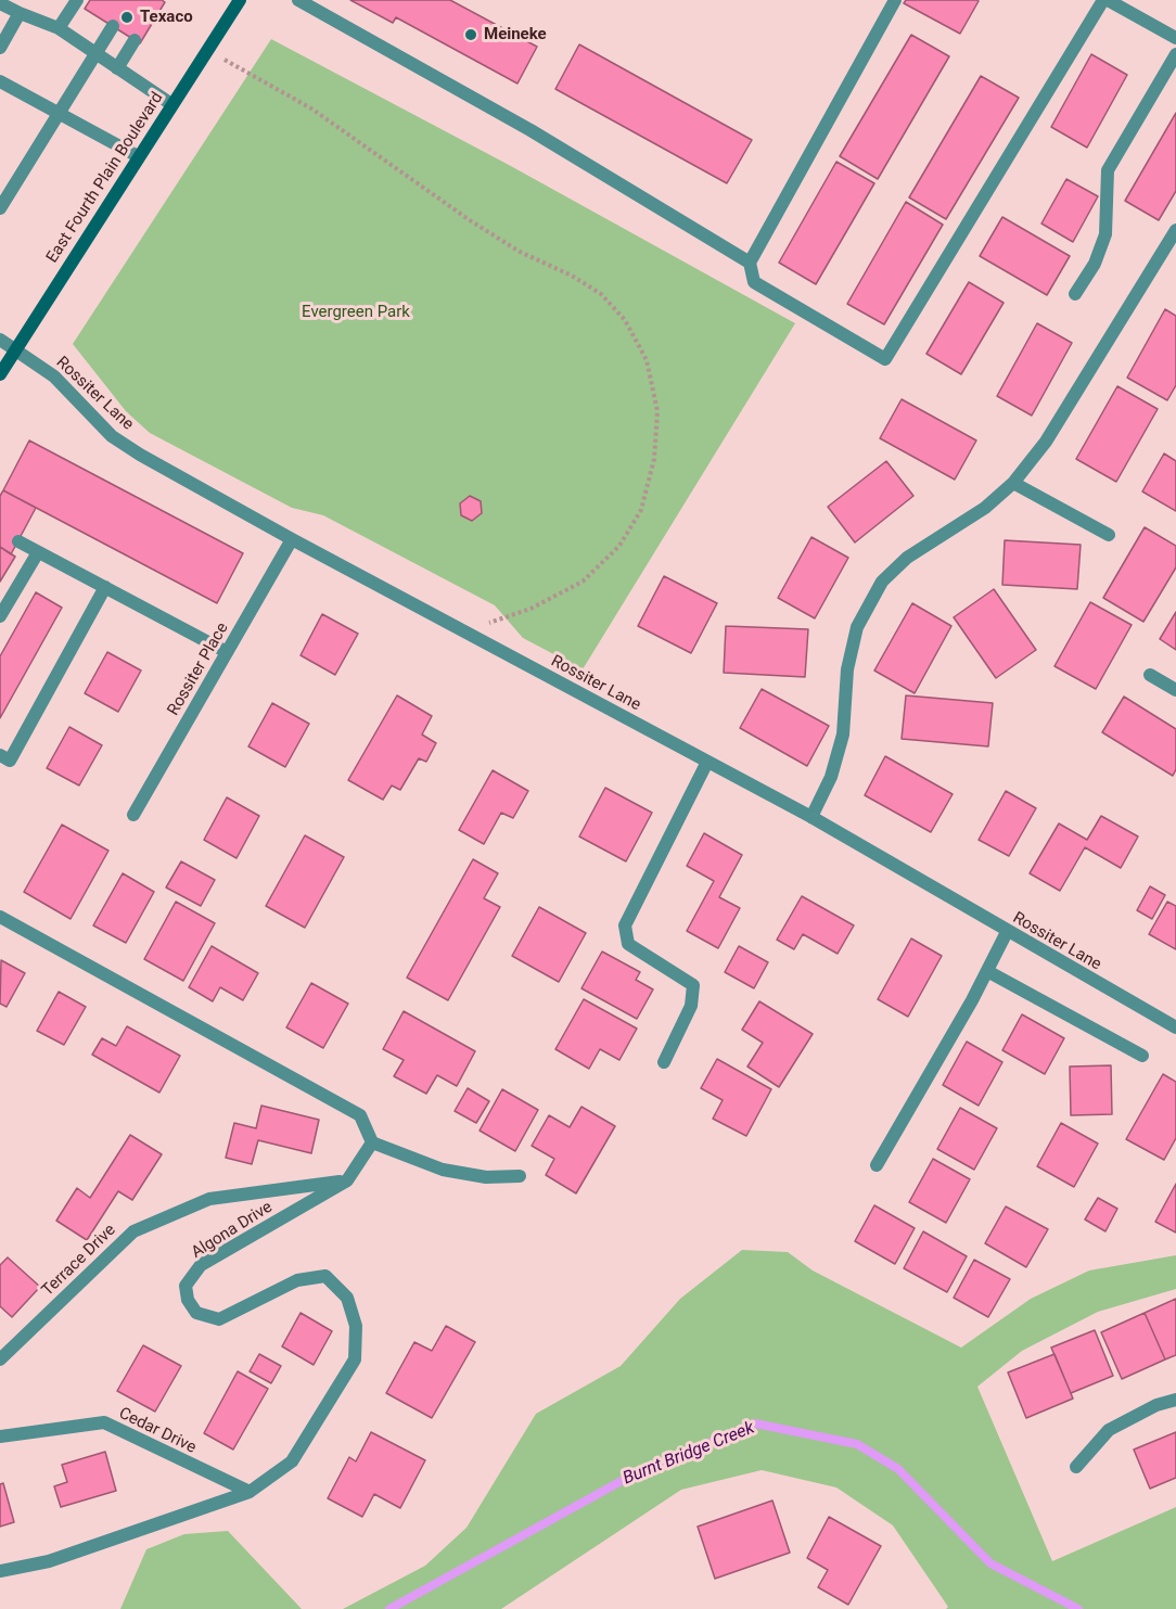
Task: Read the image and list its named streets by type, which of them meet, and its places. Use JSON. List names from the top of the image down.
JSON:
{
  "streets": {
    "main road": ["East Fourth Plain Boulevard"],
    "street": [
      "Rossiter Lane",
      "Rossiter Place",
      "Algona Drive",
      "Terrace Drive",
      "Cedar Drive"
    ]
  },
  "crossings": [
    ["East Fourth Plain Boulevard", "Rossiter Lane"],
    ["Rossiter Lane", "Rossiter Place"],
    ["Algona Drive", "Terrace Drive"],
    ["Algona Drive", "Cedar Drive"]
  ],
  "water": ["Burnt Bridge Creek"],
  "parks": ["Evergreen Park"],
  "places": ["Texaco", "Meineke"]
}
